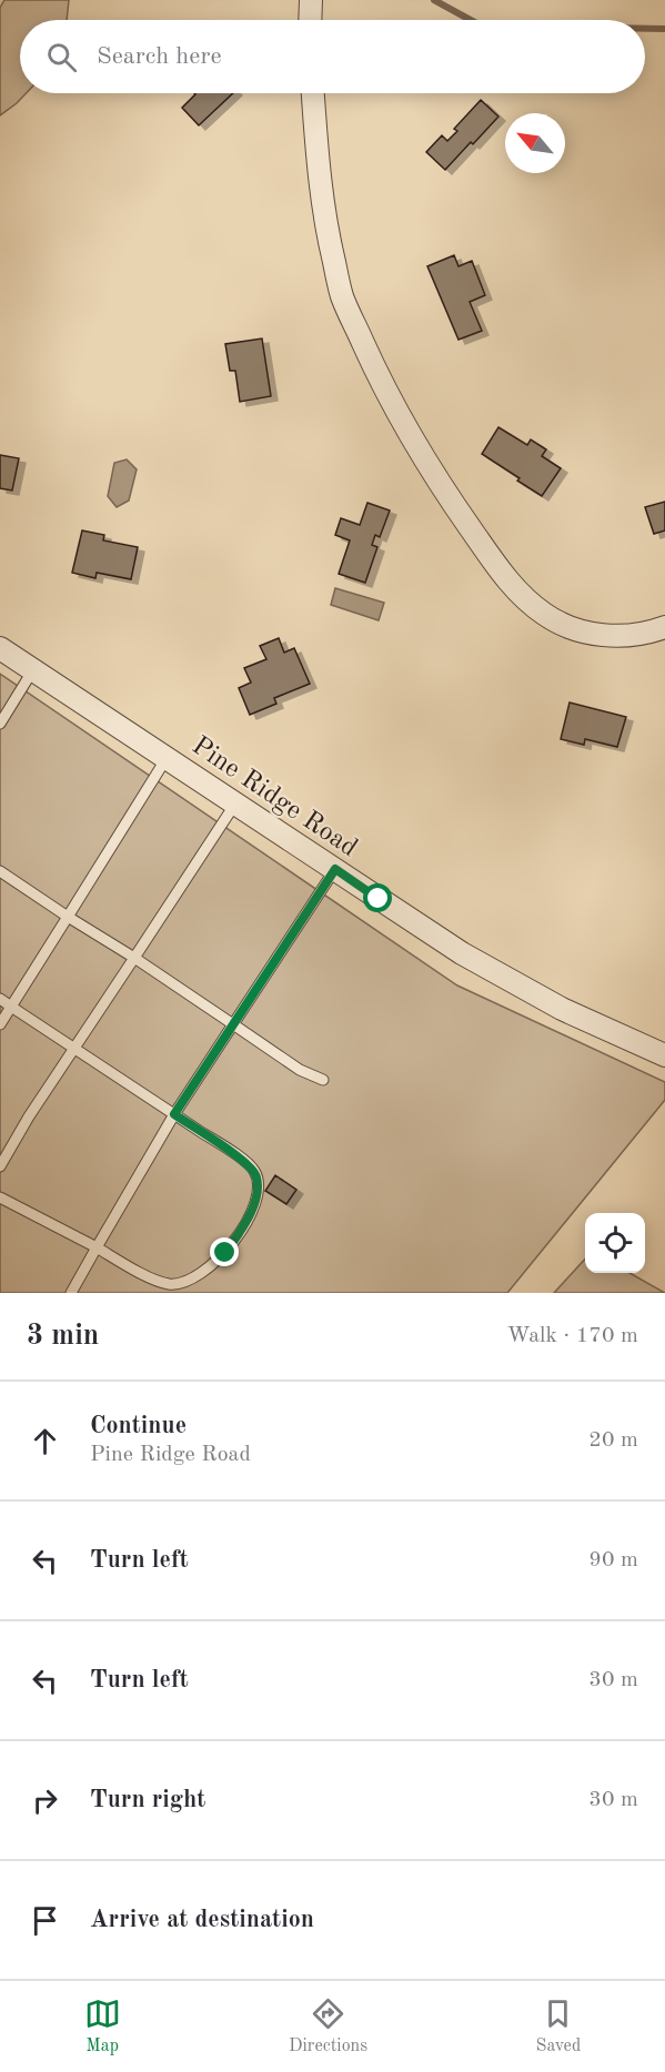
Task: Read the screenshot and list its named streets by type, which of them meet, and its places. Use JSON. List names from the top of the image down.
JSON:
{
  "streets": {
    "street": ["Pine Ridge Road"]
  },
  "north": "top left",
  "page": {
    "search": "Search here",
    "heading": ["3 min", "Walk · 170 m"],
    "list": [
      ["Continue", "Pine Ridge Road", "20 m"],
      ["Turn left", "90 m"],
      ["Turn left", "30 m"],
      ["Turn right", "30 m"],
      "Arrive at destination"
    ],
    "nav": ["Map", "Directions", "Saved"]
  }
}
